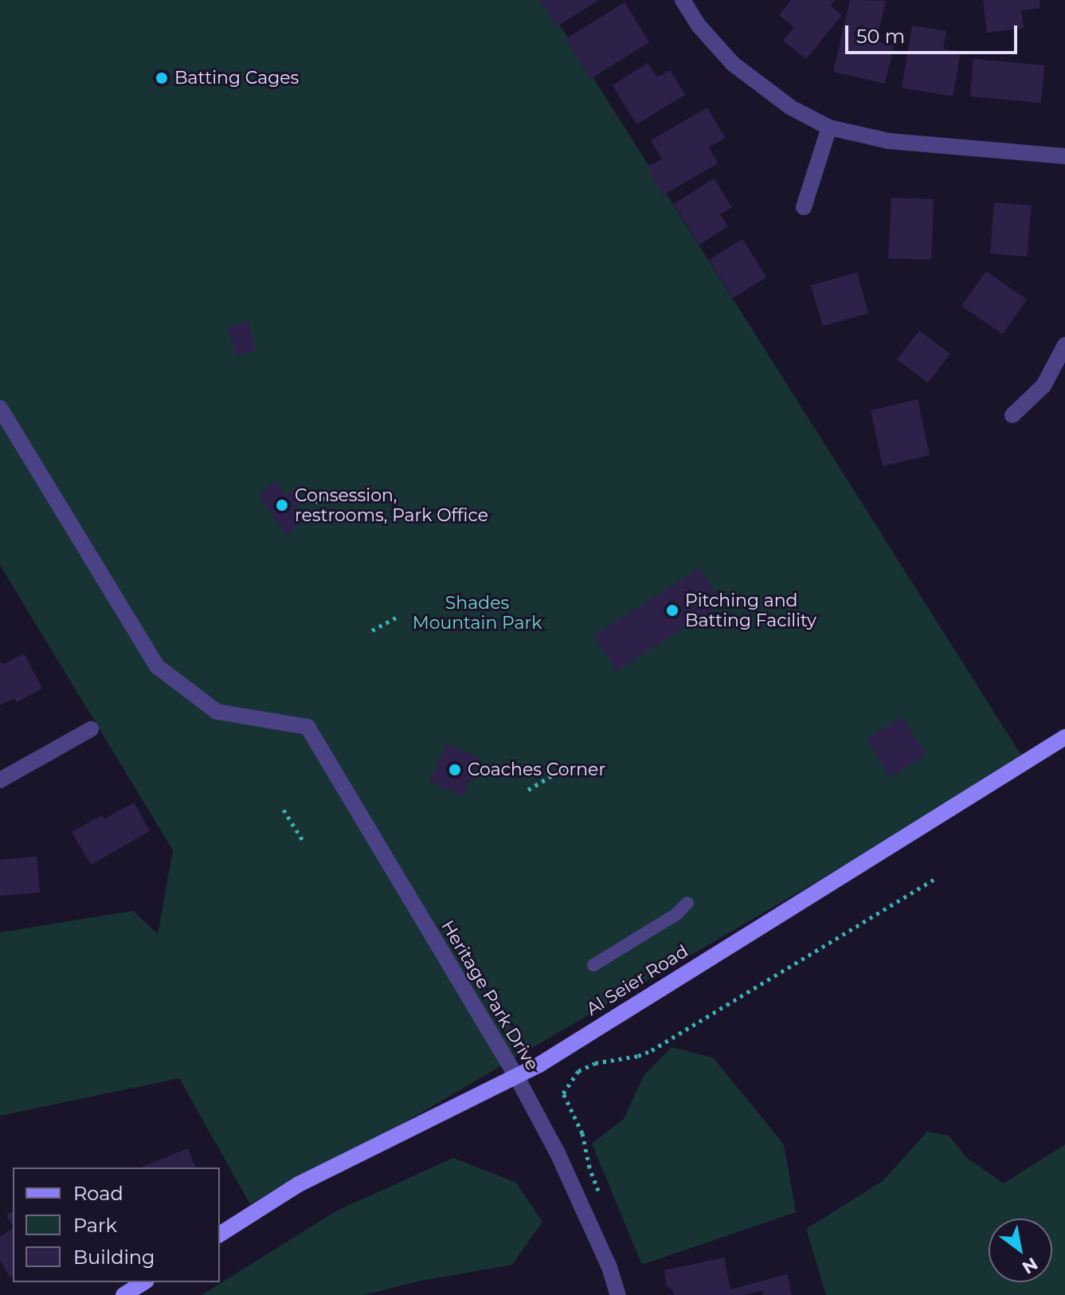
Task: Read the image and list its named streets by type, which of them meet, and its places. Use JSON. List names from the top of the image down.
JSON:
{
  "streets": {
    "street": ["Al Seier Road", "Heritage Park Drive"]
  },
  "crossings": [
    ["Al Seier Road", "Heritage Park Drive"]
  ],
  "parks": ["Shades Mountain Park"],
  "places": [
    "Batting Cages",
    "Consession, restrooms, Park Office",
    "Pitching and Batting Facility",
    "Coaches Corner"
  ],
  "legend": ["Road", "Park", "Building"],
  "scale_bar": "50 m",
  "north": "bottom right"
}
